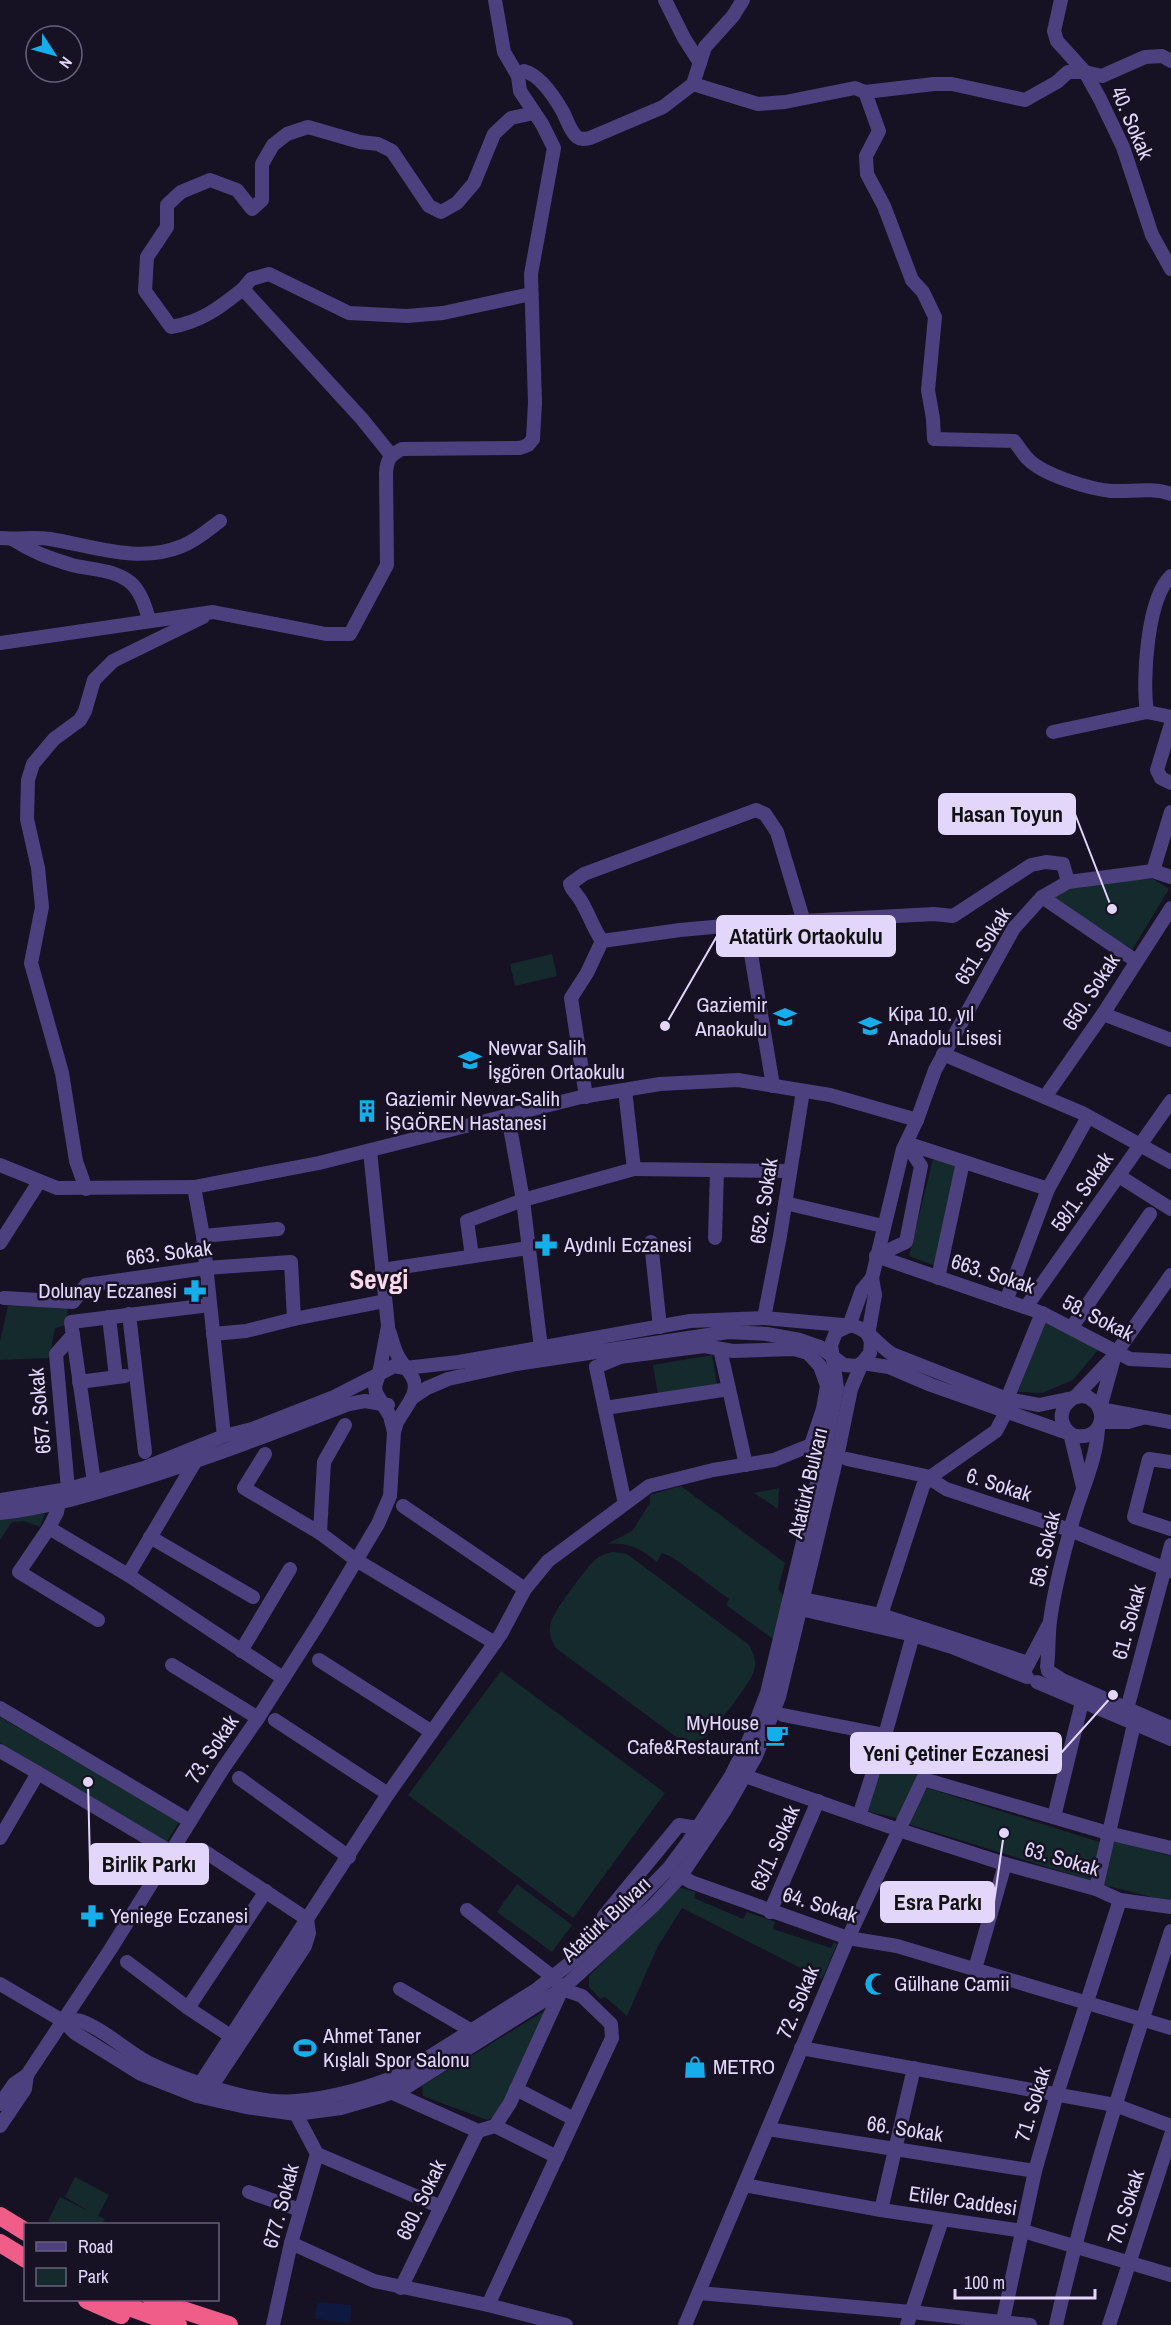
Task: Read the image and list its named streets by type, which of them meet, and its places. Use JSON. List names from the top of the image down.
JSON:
{
  "streets": {
    "street": [
      "40. Sokak",
      "651. Sokak",
      "650. Sokak",
      "58/1. Sokak",
      "652. Sokak",
      "663. Sokak",
      "58. Sokak",
      "657. Sokak",
      "Atatürk Bulvarı",
      "6. Sokak",
      "56. Sokak",
      "61. Sokak",
      "73. Sokak",
      "63/1. Sokak",
      "63. Sokak",
      "64. Sokak",
      "72. Sokak",
      "71. Sokak",
      "66. Sokak",
      "680. Sokak",
      "Etiler Caddesi",
      "677. Sokak",
      "70. Sokak"
    ]
  },
  "crossings": [
    ["651. Sokak", "663. Sokak"],
    ["651. Sokak", "Atatürk Bulvarı"],
    ["58/1. Sokak", "663. Sokak"],
    ["663. Sokak", "58. Sokak"],
    ["663. Sokak", "6. Sokak"],
    ["58. Sokak", "56. Sokak"],
    ["Atatürk Bulvarı", "73. Sokak"],
    ["Atatürk Bulvarı", "64. Sokak"],
    ["Atatürk Bulvarı", "677. Sokak"],
    ["6. Sokak", "56. Sokak"],
    ["6. Sokak", "61. Sokak"],
    ["63/1. Sokak", "64. Sokak"],
    ["63. Sokak", "72. Sokak"],
    ["63. Sokak", "71. Sokak"],
    ["64. Sokak", "72. Sokak"],
    ["64. Sokak", "71. Sokak"],
    ["72. Sokak", "66. Sokak"],
    ["72. Sokak", "Etiler Caddesi"],
    ["71. Sokak", "66. Sokak"],
    ["71. Sokak", "Etiler Caddesi"],
    ["Etiler Caddesi", "70. Sokak"]
  ],
  "districts": ["Sevgi"],
  "places": {
    "other": [
      "Hasan Toyun",
      "Atatürk Ortaokulu",
      "Yeni Çetiner Eczanesi",
      "Birlik Parkı",
      "Esra Parkı"
    ],
    "school or university": ["Gaziemir Anaokulu", "Kipa 10. yıl Anadolu Lisesi", "Nevvar Salih İşgören Ortaokulu"],
    "building": ["Gaziemir Nevvar-Salih İŞGÖREN Hastanesi"],
    "pharmacy": ["Aydınlı Eczanesi", "Dolunay Eczanesi", "Yeniege Eczanesi"],
    "cafe": ["MyHouse Cafe&Restaurant"],
    "mosque": ["Gülhane Camii"],
    "sports": ["Ahmet Taner Kışlalı Spor Salonu"],
    "shop": ["METRO"]
  },
  "legend": ["Road", "Park"],
  "scale_bar": "100 m",
  "north": "bottom right"
}
